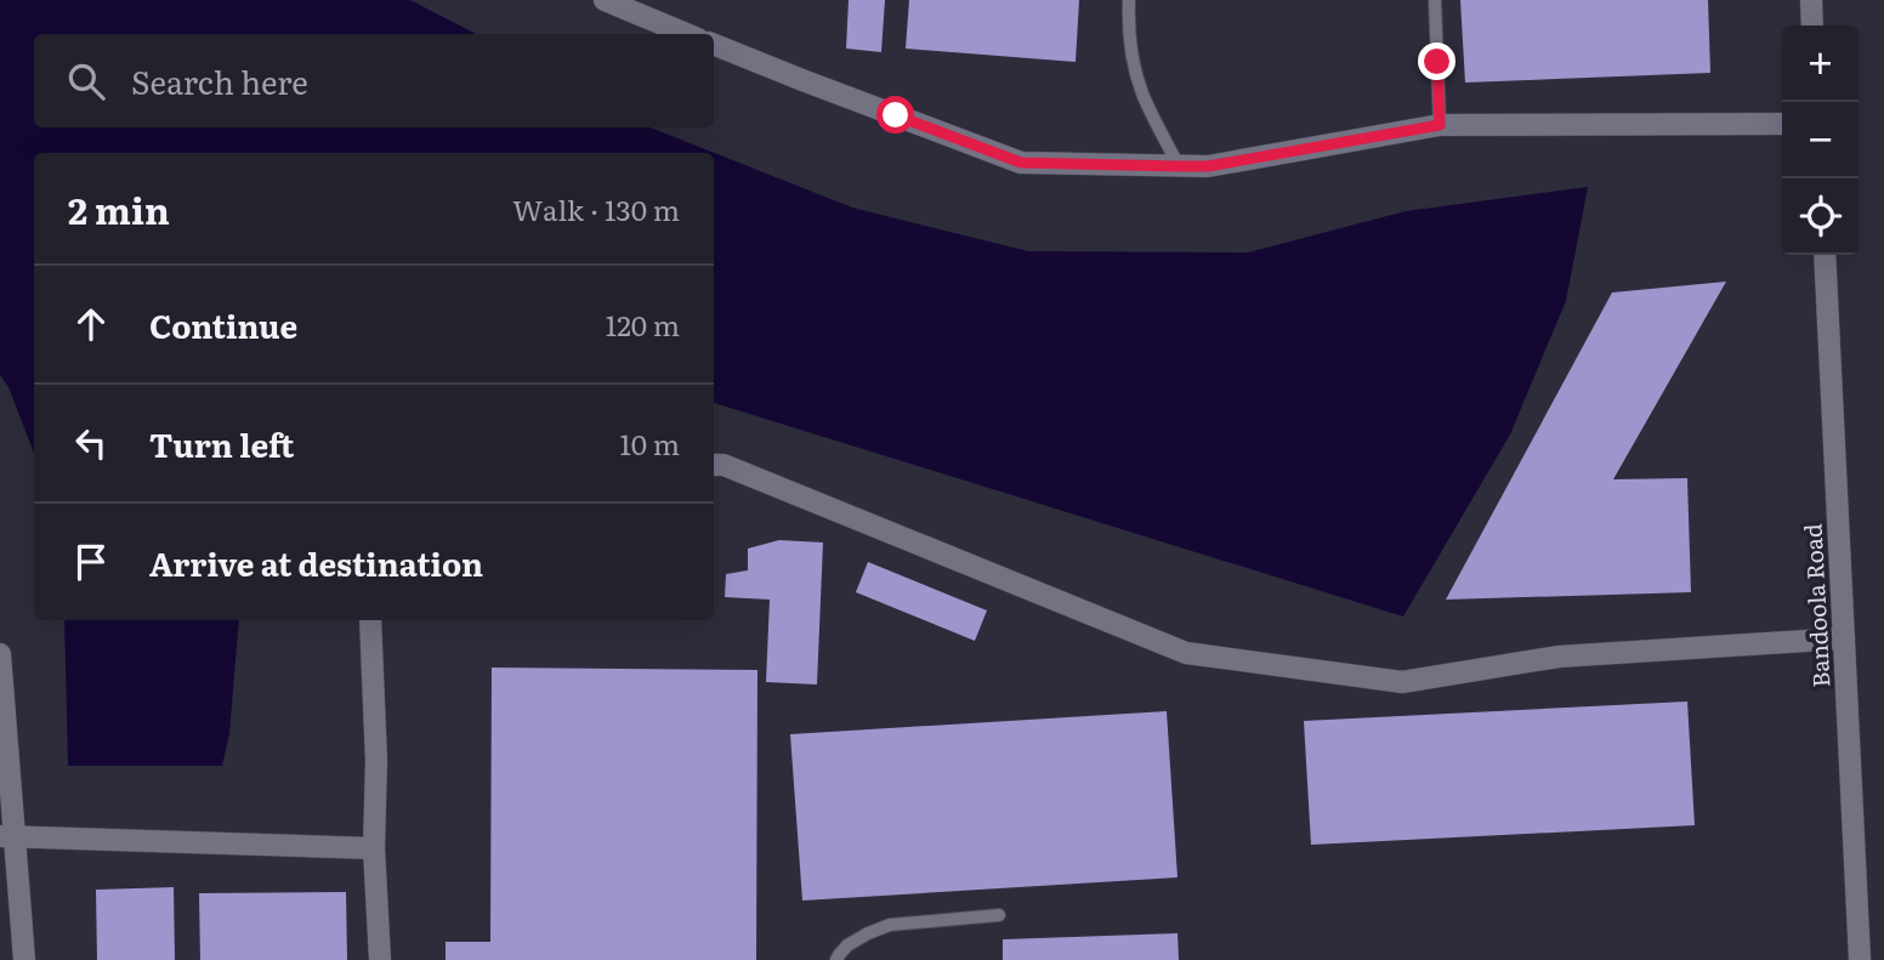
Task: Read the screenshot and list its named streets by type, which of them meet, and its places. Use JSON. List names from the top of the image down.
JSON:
{
  "streets": {
    "street": ["Bandoola Road"]
  },
  "page": {
    "map_buttons": ["+", "−"],
    "search": "Search here",
    "heading": ["2 min", "Walk · 130 m"],
    "list": [
      ["Continue", "120 m"],
      ["Turn left", "10 m"],
      "Arrive at destination"
    ]
  }
}
